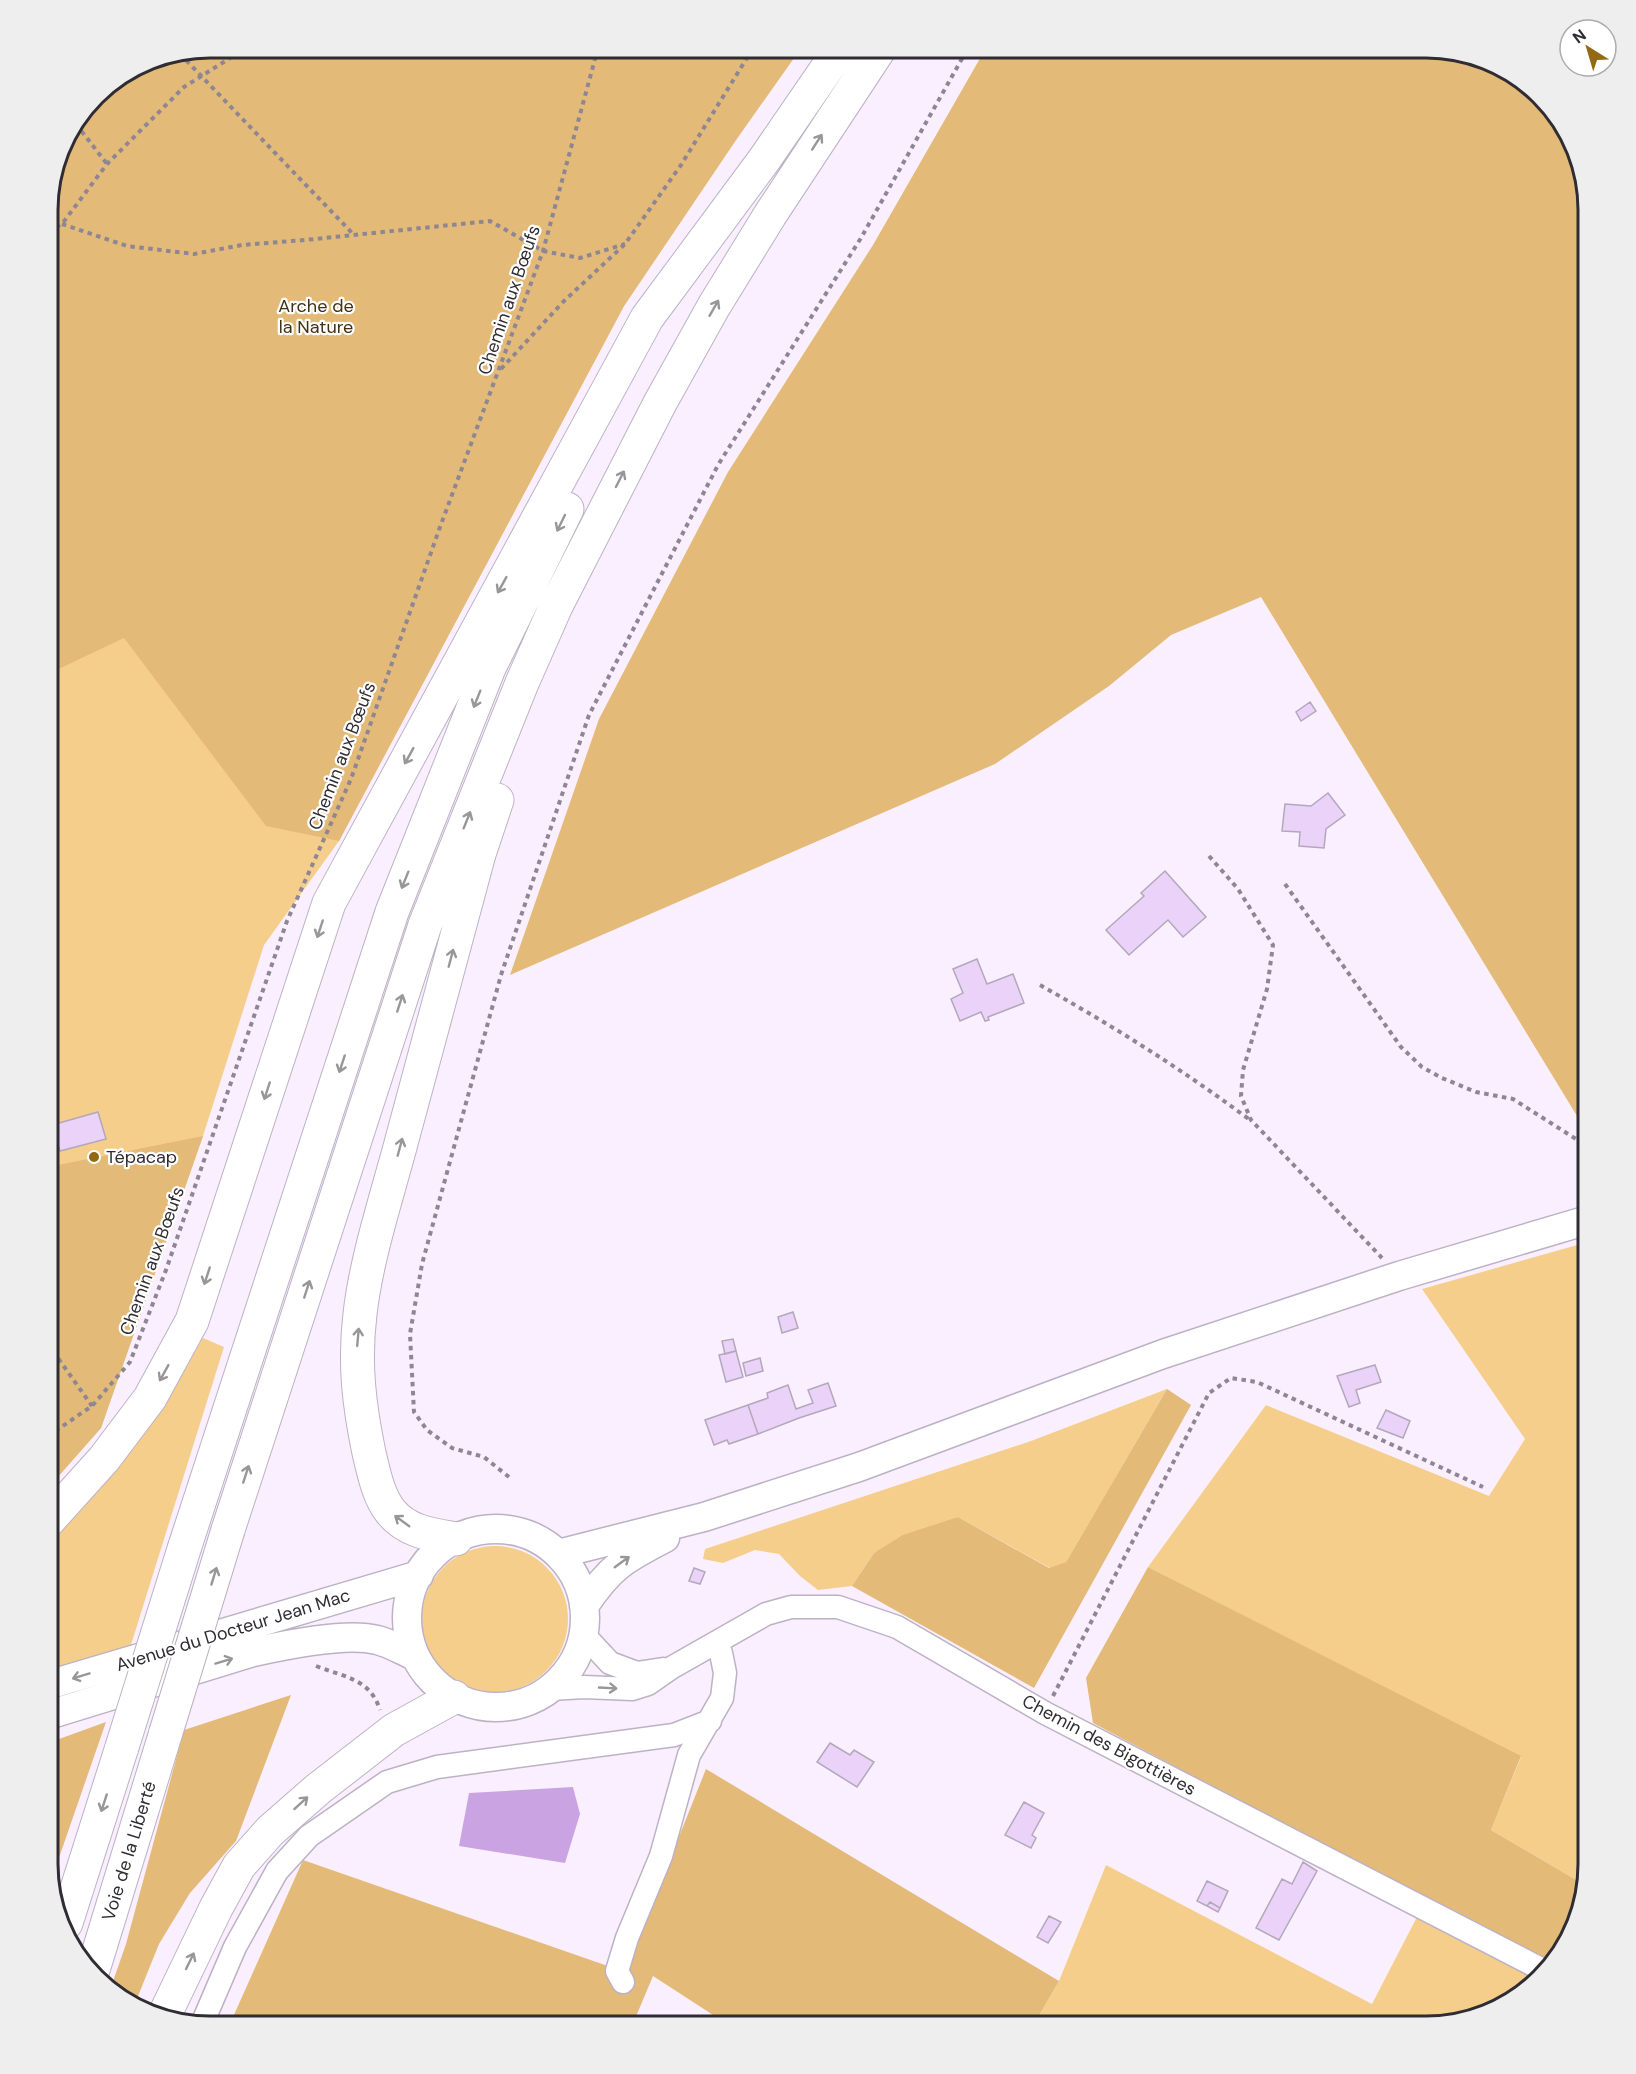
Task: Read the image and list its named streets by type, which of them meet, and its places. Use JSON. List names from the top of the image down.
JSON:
{
  "streets": {
    "highway": ["Voie de la Liberté"],
    "main road": ["Avenue du Docteur Jean Mac"],
    "street": ["Chemin des Bigottières"],
    "path": ["Chemin aux Bœufs"]
  },
  "crossings": [
    ["Avenue du Docteur Jean Mac", "Chemin des Bigottières"]
  ],
  "parks": ["Arche de la Nature"],
  "places": ["Tépacap"],
  "north": "top left"
}
